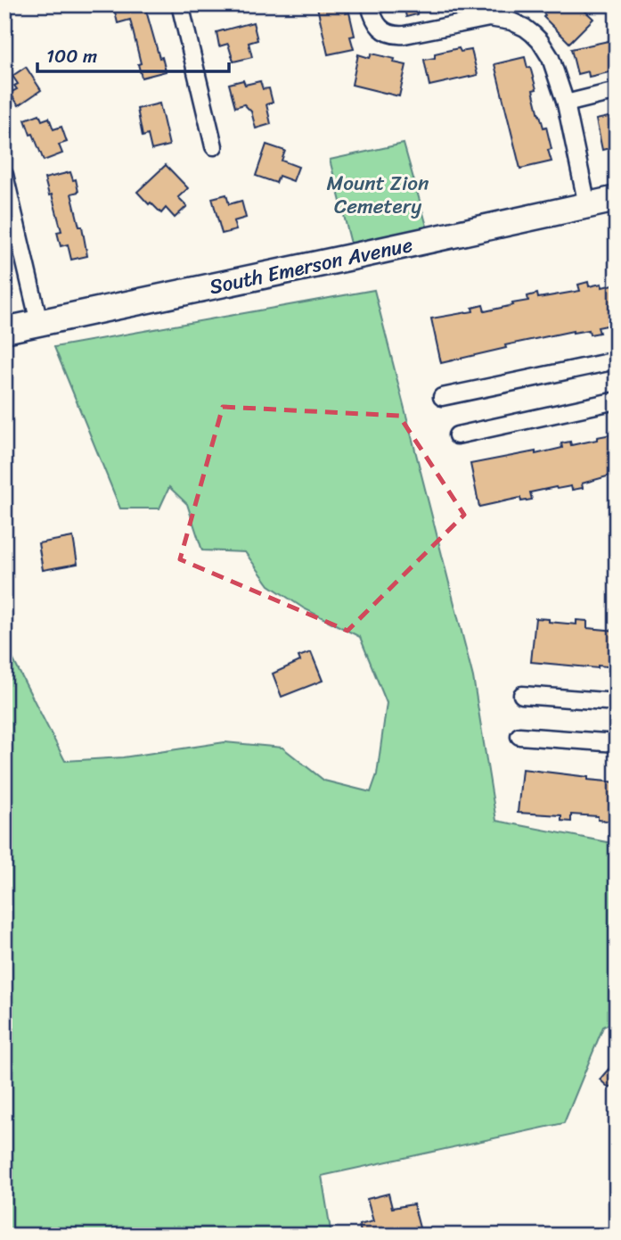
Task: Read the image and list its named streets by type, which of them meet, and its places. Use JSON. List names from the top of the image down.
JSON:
{
  "streets": {
    "main road": ["South Emerson Avenue"]
  },
  "parks": ["Mount Zion Cemetery"],
  "scale_bar": "100 m"
}
